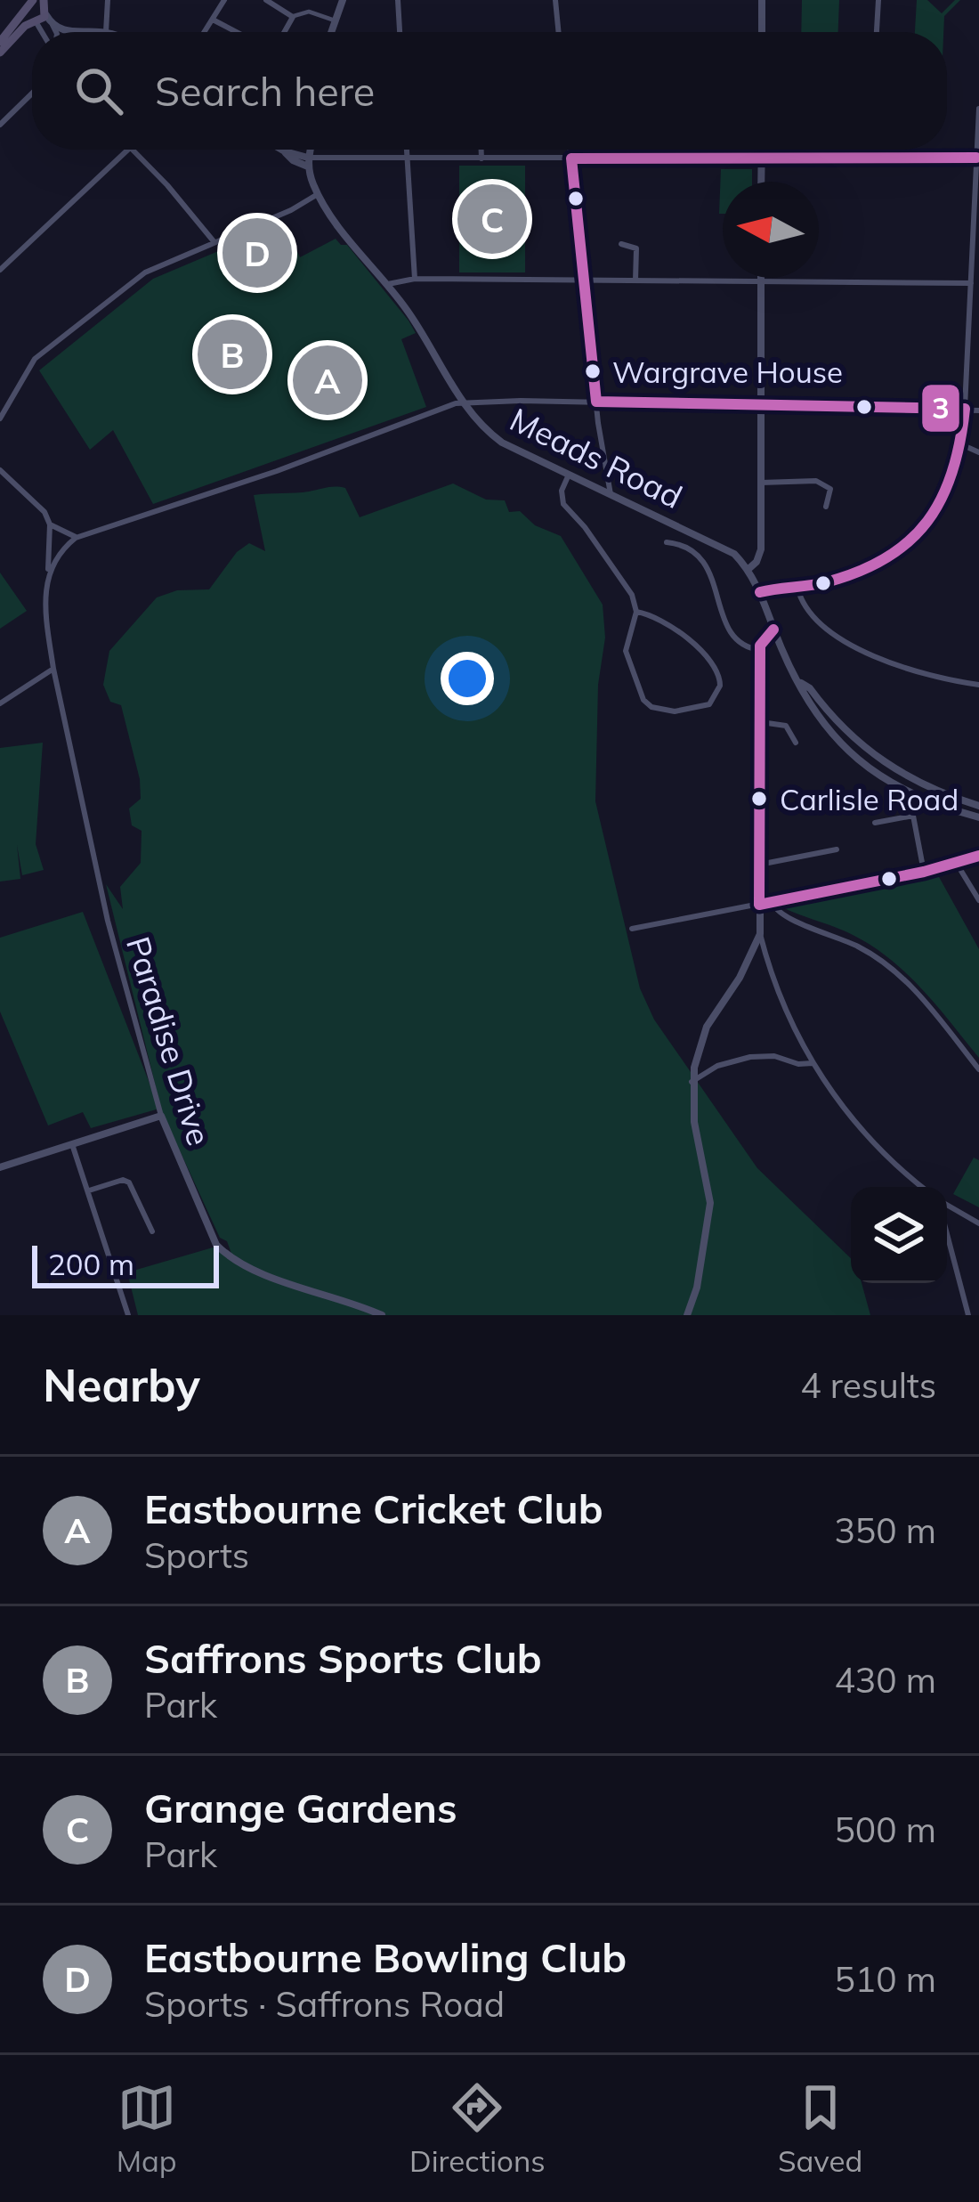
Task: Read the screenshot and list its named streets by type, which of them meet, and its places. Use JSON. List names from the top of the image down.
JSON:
{
  "streets": {
    "street": ["Meads Road", "Paradise Drive"]
  },
  "places": ["Wargrave House", "Carlisle Road"],
  "lines": ["transit line 3"],
  "scale_bar": "200 m",
  "north": "left",
  "page": {
    "search": "Search here",
    "pins": [
      "C",
      "D",
      "B",
      "A"
    ],
    "scale": "200 m",
    "heading": ["Nearby", "4 results"],
    "list": [
      {
        "mark": "A",
        "name": "Eastbourne Cricket Club",
        "note": "Sports",
        "value": "350 m"
      },
      {
        "mark": "B",
        "name": "Saffrons Sports Club",
        "note": "Park",
        "value": "430 m"
      },
      {
        "mark": "C",
        "name": "Grange Gardens",
        "note": "Park",
        "value": "500 m"
      },
      {
        "mark": "D",
        "name": "Eastbourne Bowling Club",
        "note": "Sports · Saffrons Road",
        "value": "510 m"
      }
    ],
    "nav": ["Map", "Directions", "Saved"]
  }
}
